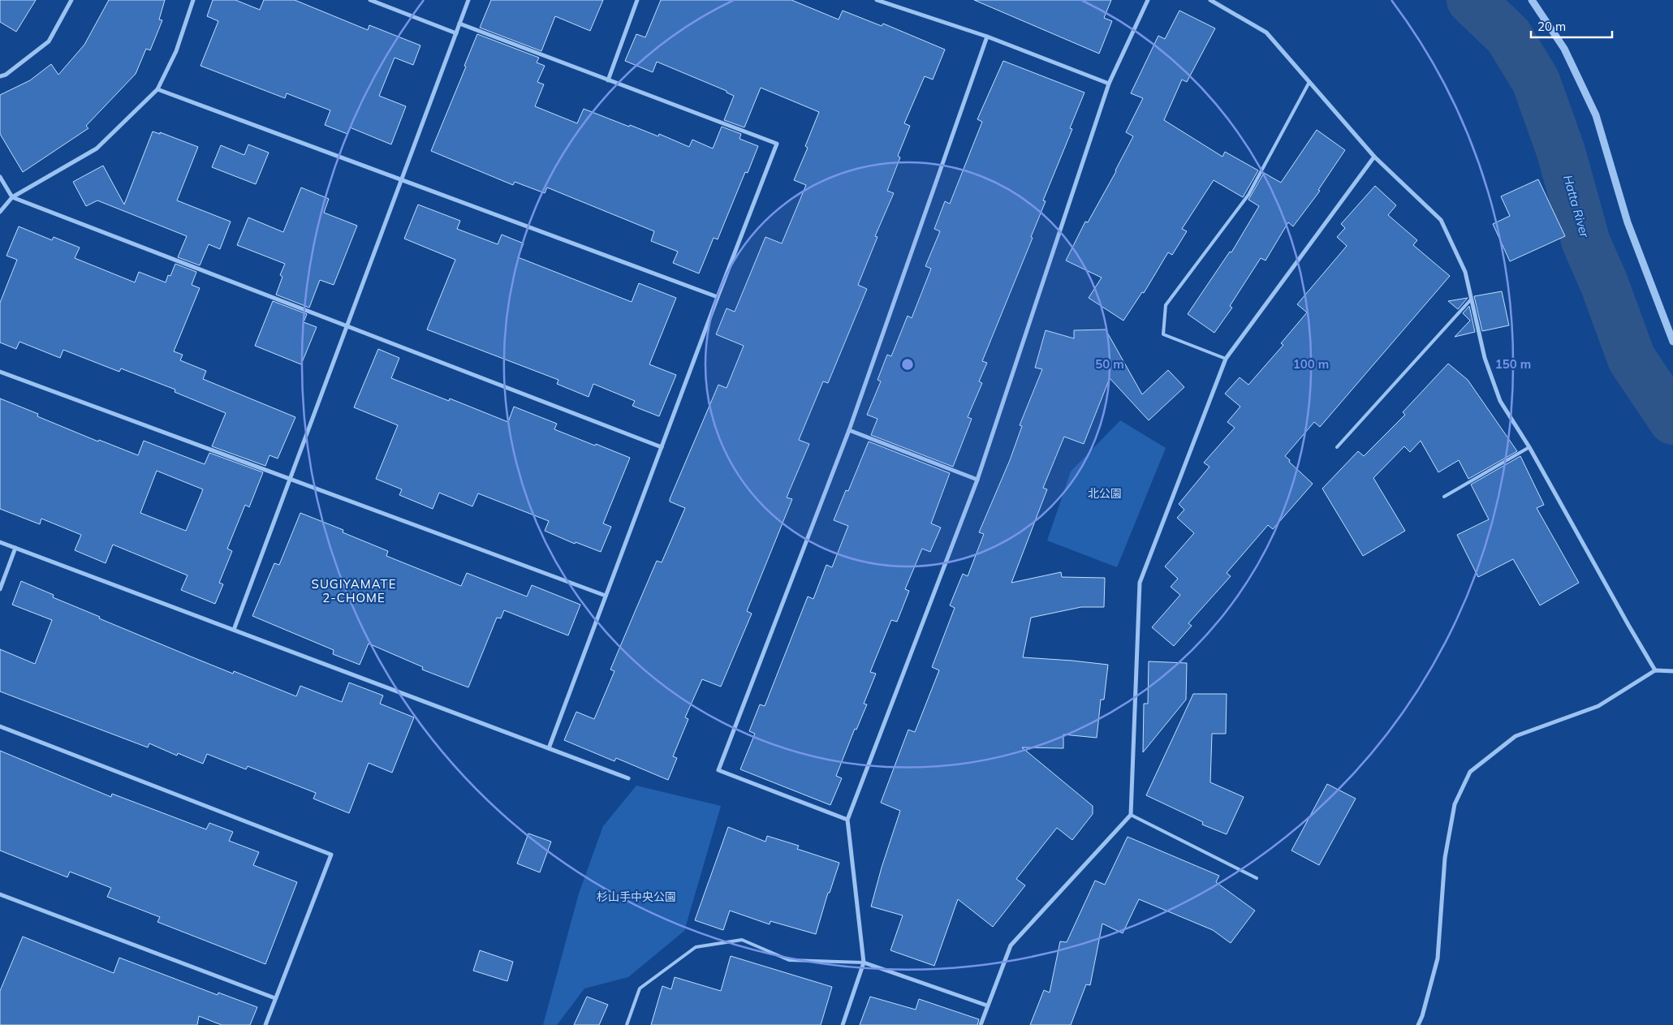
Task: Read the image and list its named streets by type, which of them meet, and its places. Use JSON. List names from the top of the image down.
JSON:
{
  "districts": ["SUGIYAMATE 2-CHOME"],
  "water": ["Hatta River"],
  "parks": ["北公園", "杉山手中央公園"],
  "scale_bar": "20 m",
  "rings": ["50 m", "100 m", "150 m"]
}
